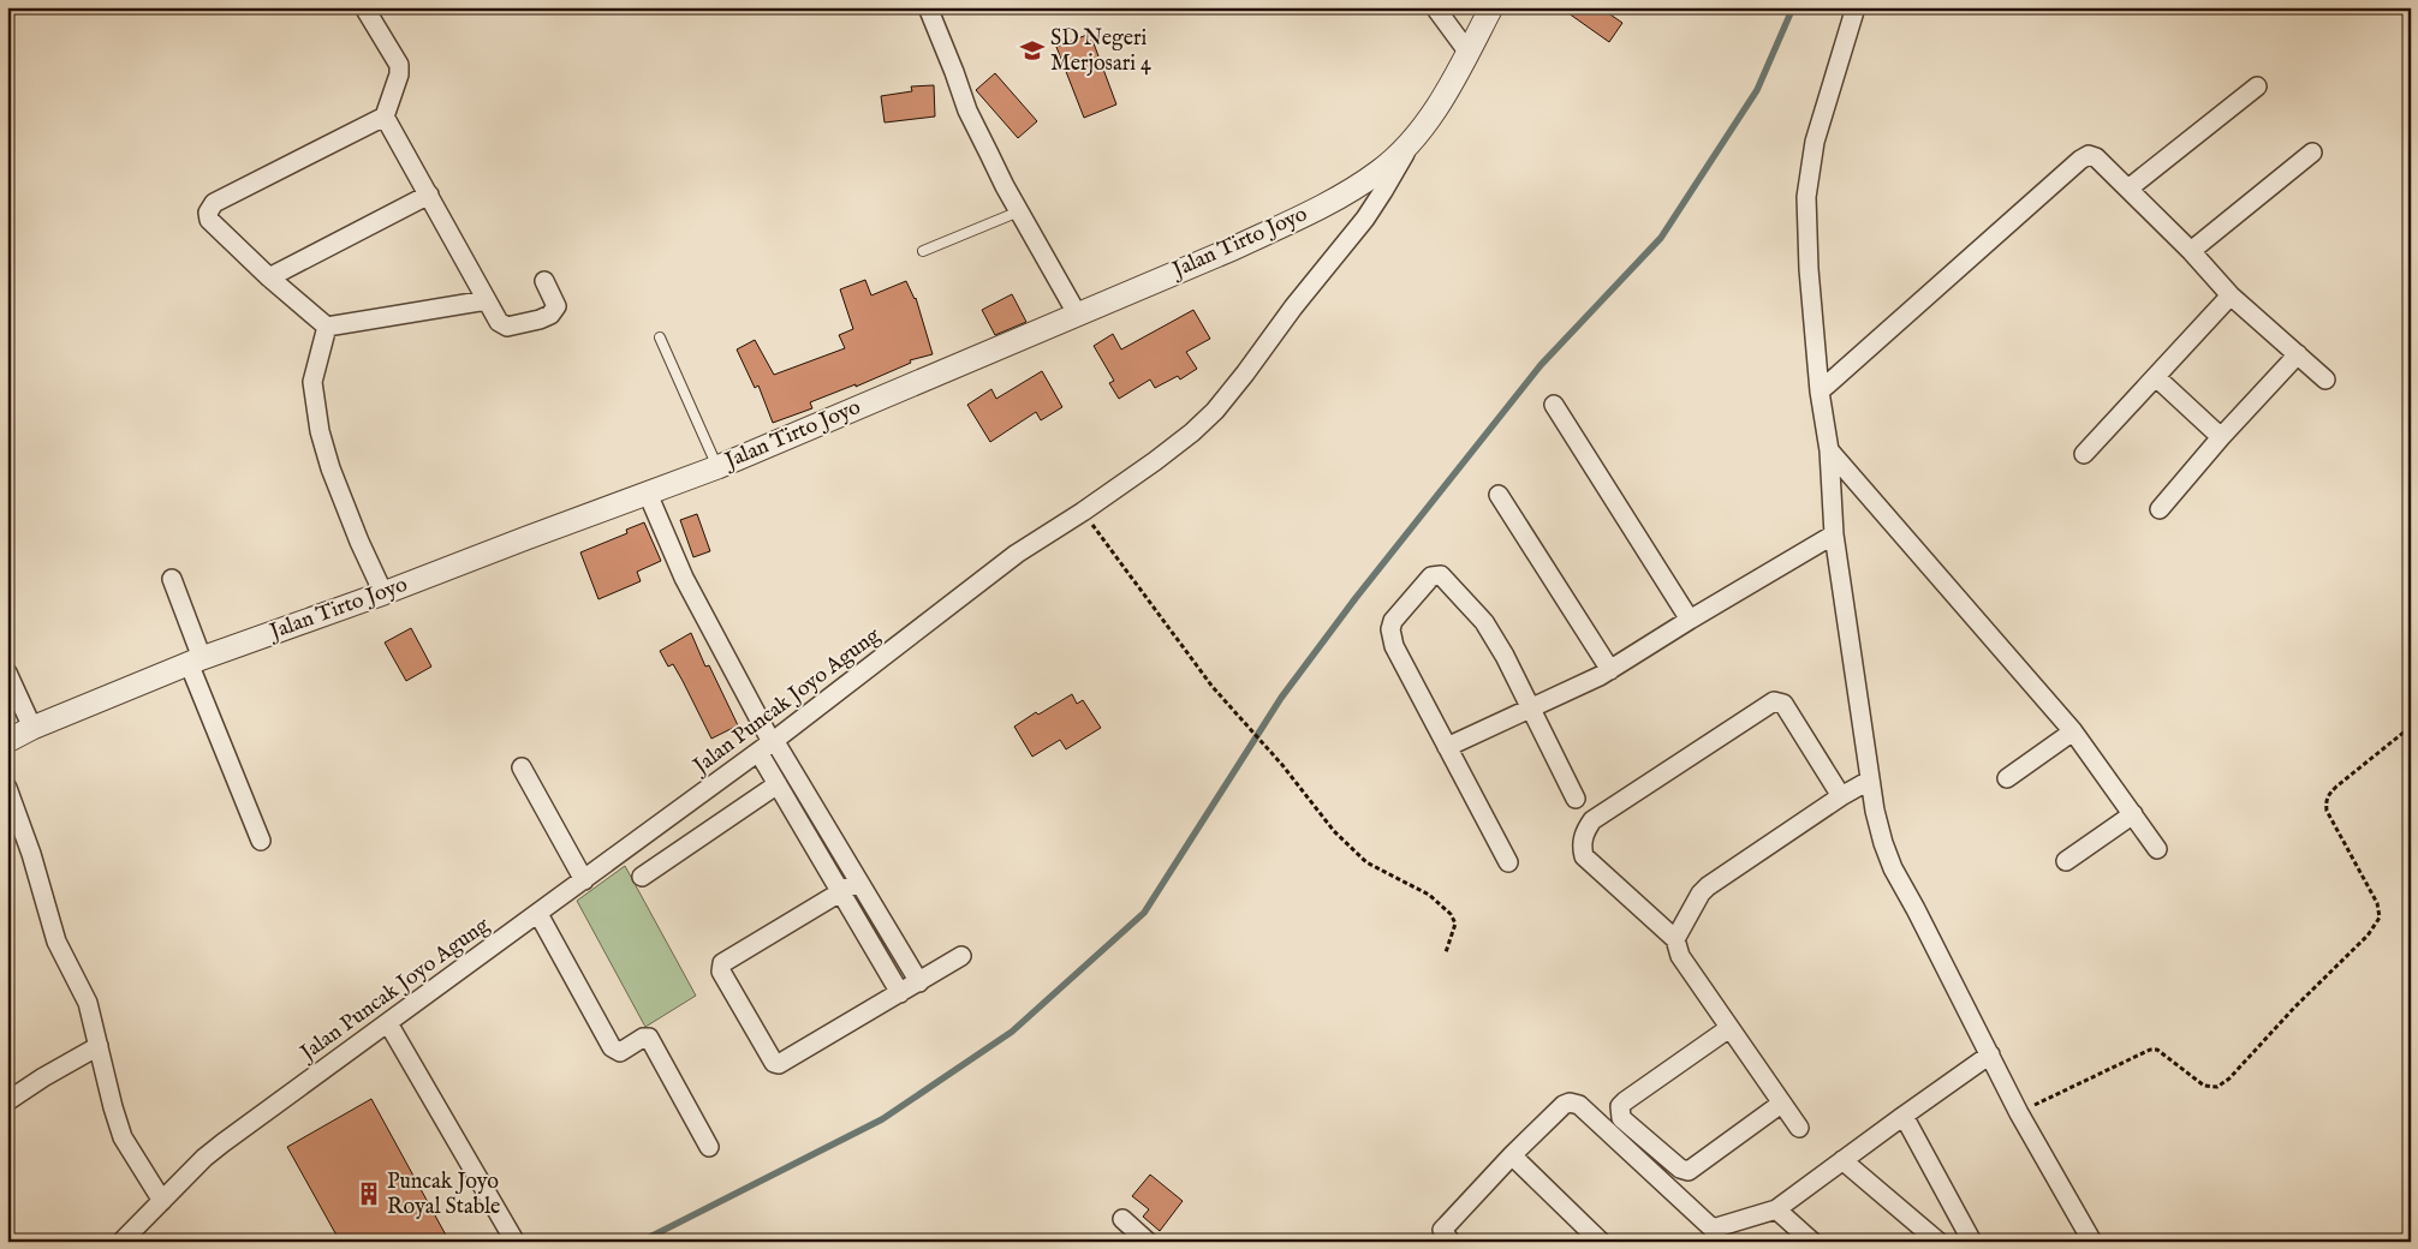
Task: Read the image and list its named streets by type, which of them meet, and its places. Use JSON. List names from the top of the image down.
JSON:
{
  "streets": {
    "street": ["Jalan Tirto Joyo", "Jalan Puncak Joyo Agung"]
  },
  "crossings": [
    ["Jalan Tirto Joyo", "Jalan Puncak Joyo Agung"]
  ],
  "places": {
    "school or university": ["SD Negeri Merjosari 4"],
    "building": ["Puncak Joyo Royal Stable"]
  }
}
